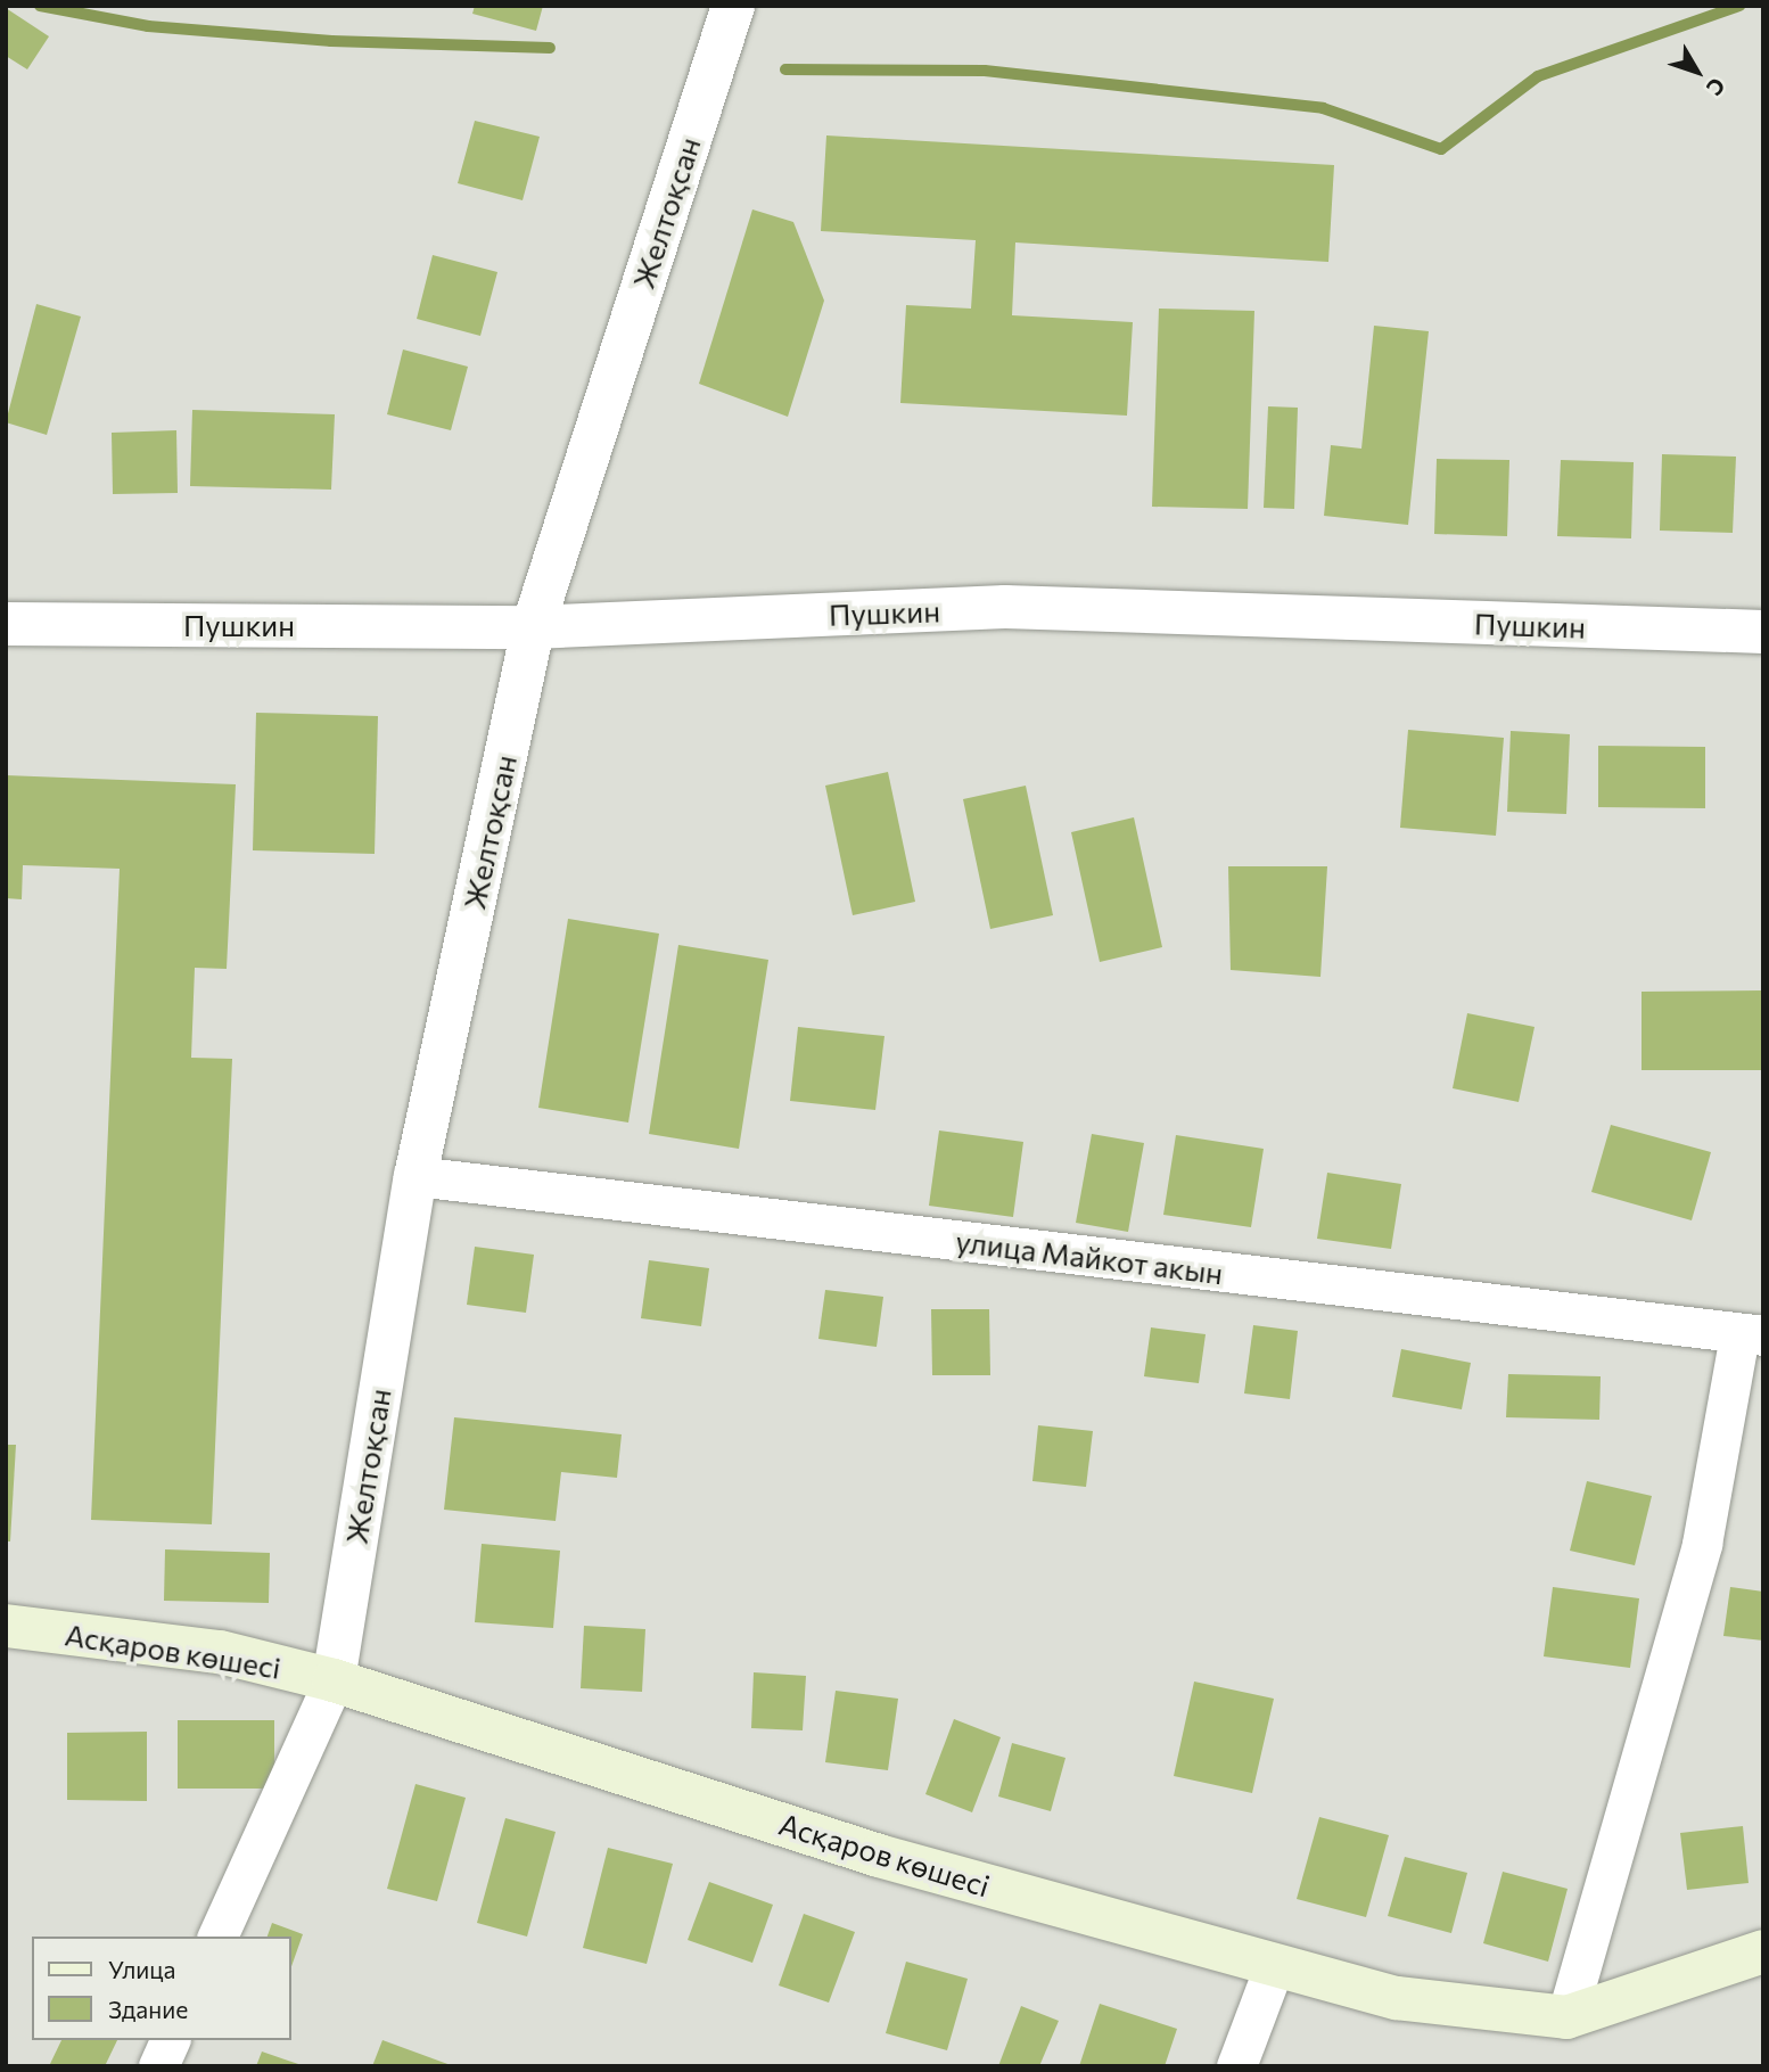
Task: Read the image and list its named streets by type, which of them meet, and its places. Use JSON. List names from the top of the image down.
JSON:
{
  "streets": {
    "main road": ["Асқаров көшесі"],
    "street": ["Желтоқсан", "Пушкин", "улица Майкот акын"]
  },
  "crossings": [
    ["Желтоқсан", "Пушкин"],
    ["Желтоқсан", "улица Майкот акын"],
    ["Желтоқсан", "Асқаров көшесі"]
  ],
  "legend": ["Улица", "Здание"],
  "north": "bottom right"
}
